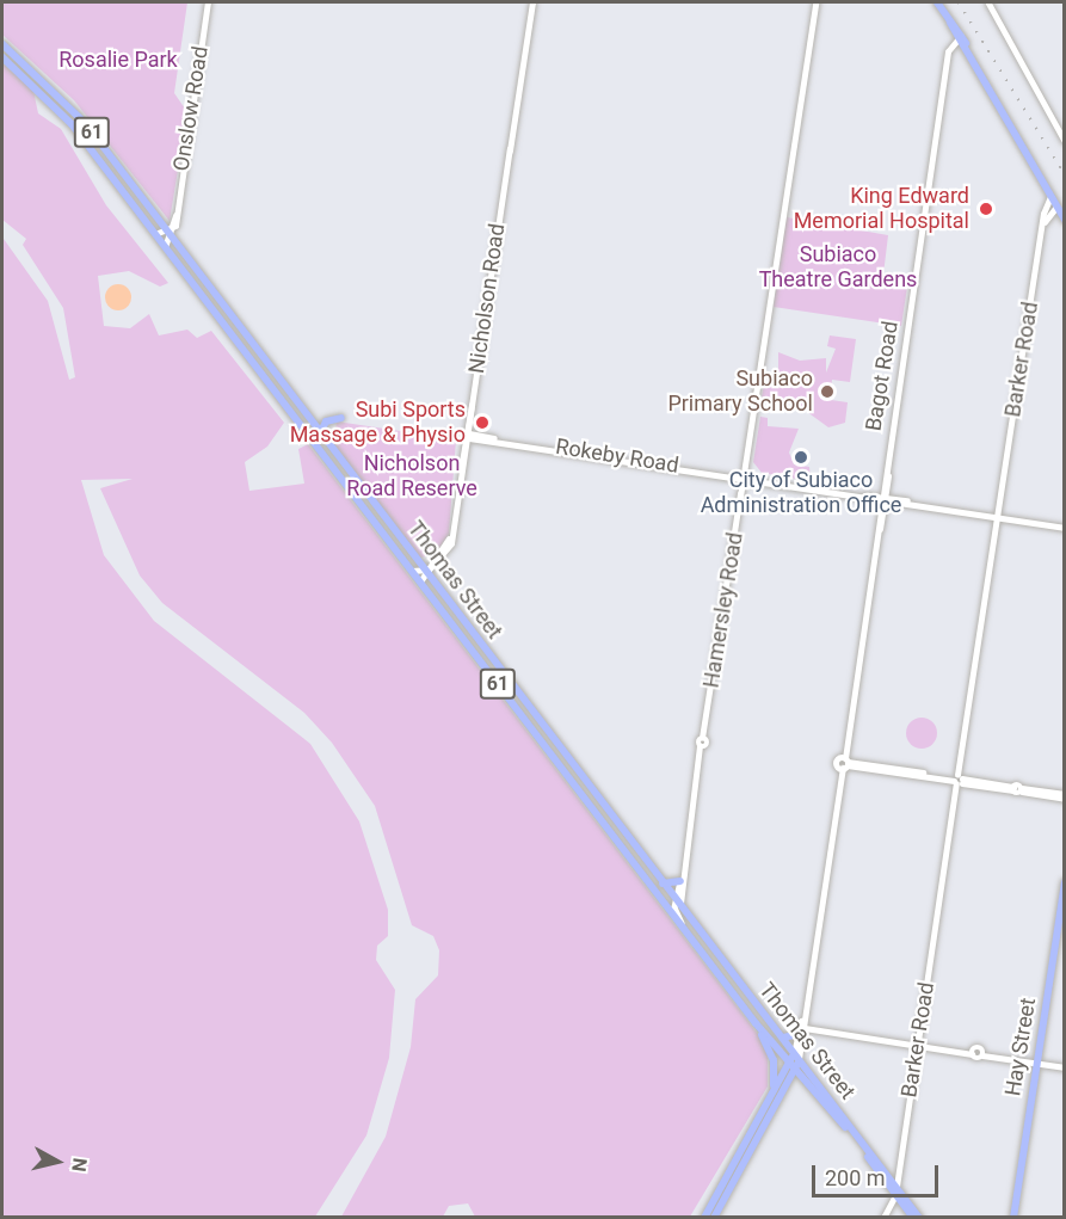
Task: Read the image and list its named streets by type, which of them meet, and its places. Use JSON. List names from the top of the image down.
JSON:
{
  "streets": {
    "main road": [
      "61",
      "Nicholson Road",
      "Bagot Road",
      "Rokeby Road",
      "Thomas Street",
      "Hay Street"
    ],
    "street": ["Onslow Road", "Barker Road", "Hamersley Road"]
  },
  "crossings": [
    ["Onslow Road", "Thomas Street"],
    ["Nicholson Road", "Rokeby Road"],
    ["Nicholson Road", "Thomas Street"],
    ["Barker Road", "Rokeby Road"],
    ["Barker Road", "Thomas Street"],
    ["Bagot Road", "Rokeby Road"],
    ["Bagot Road", "Thomas Street"],
    ["Rokeby Road", "Hamersley Road"]
  ],
  "parks": ["Rosalie Park", "Subiaco Theatre Gardens", "Nicholson Road Reserve"],
  "places": [
    "King Edward Memorial Hospital",
    "Subiaco Primary School",
    "Subi Sports Massage & Physio",
    "City of Subiaco Administration Office"
  ],
  "scale_bar": "200 m",
  "north": "right"
}
